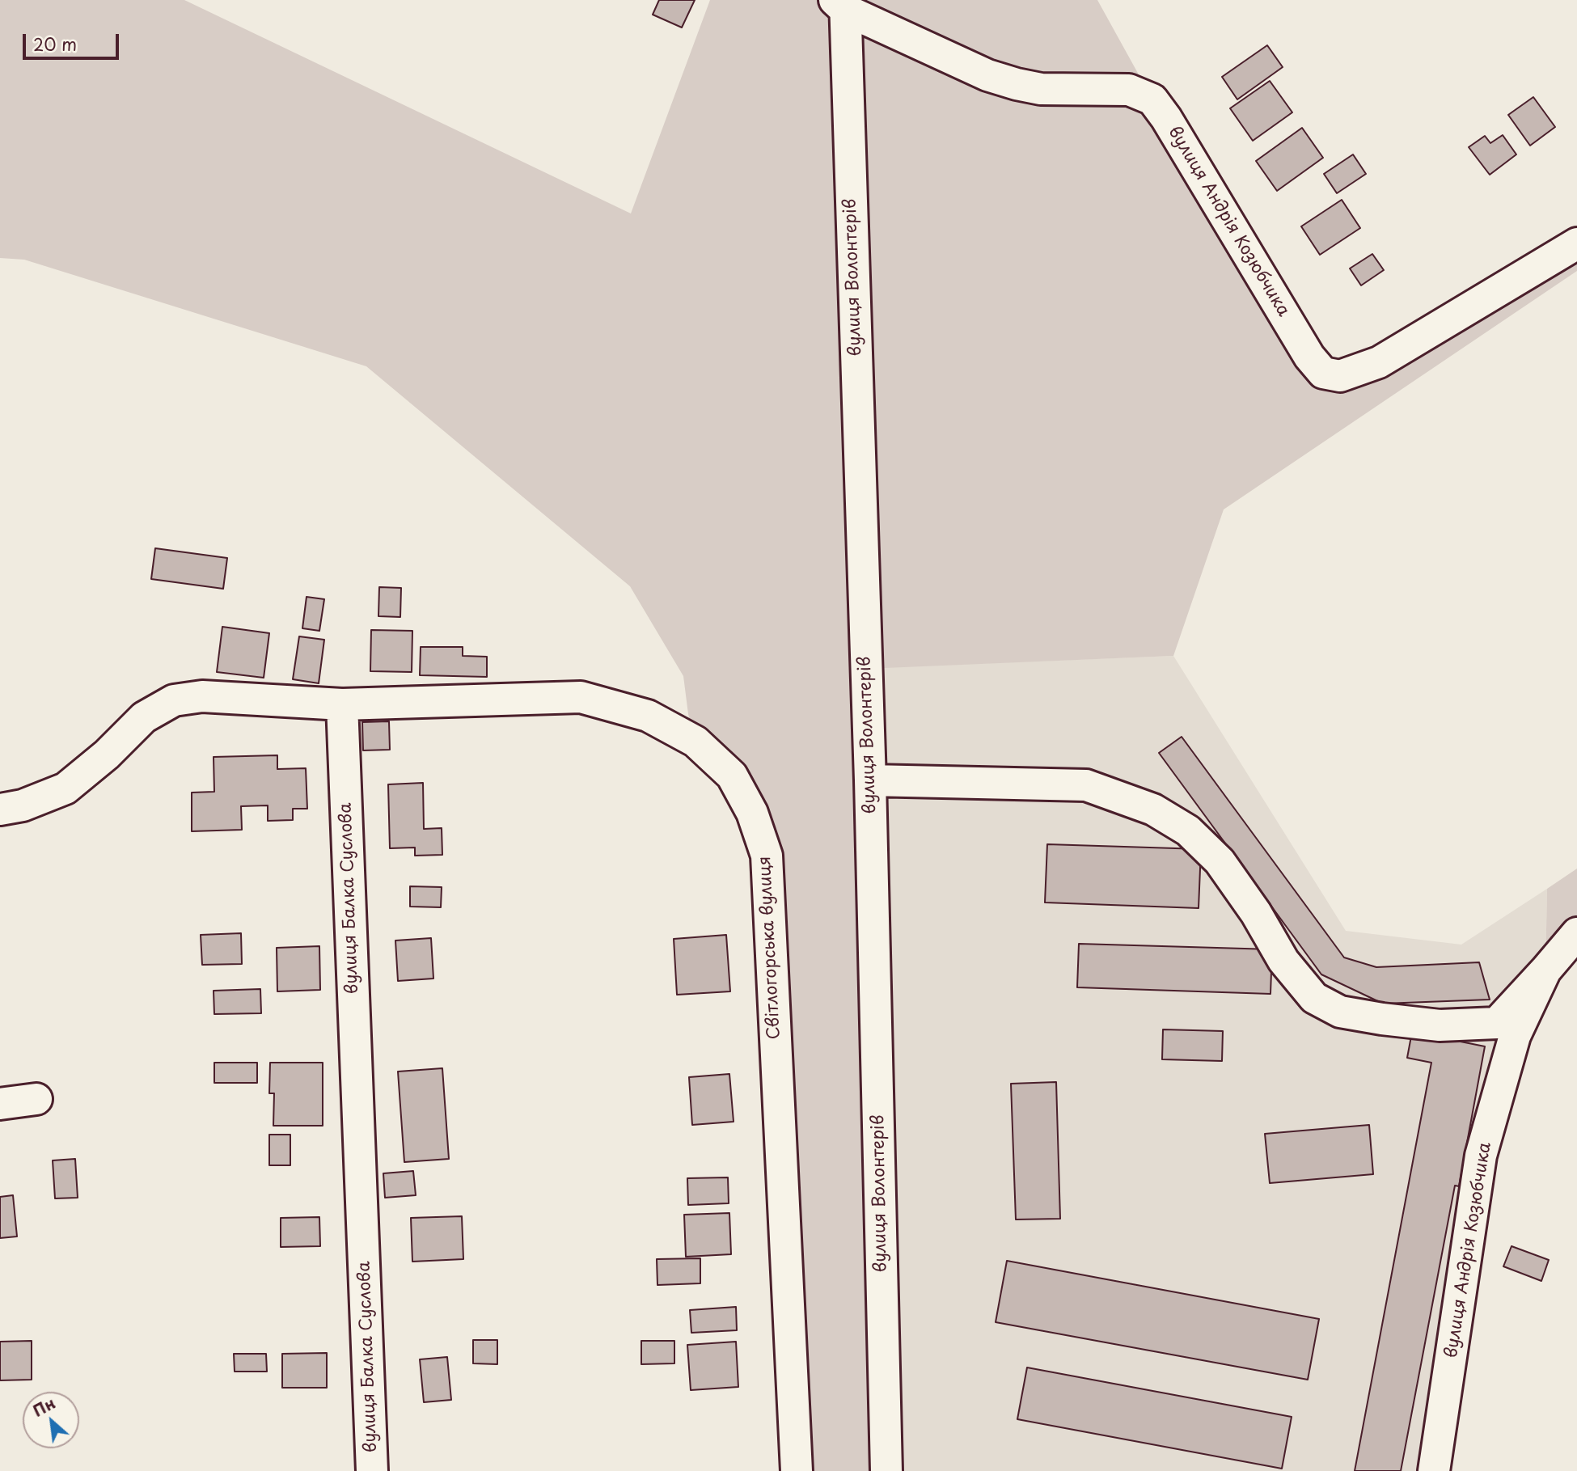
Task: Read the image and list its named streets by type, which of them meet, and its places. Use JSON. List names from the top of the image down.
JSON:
{
  "streets": {
    "street": [
      "вулиця Андрія Козюбчика",
      "вулиця Волонтерів",
      "вулиця Балка Суслова",
      "Світлогорська вулиця"
    ]
  },
  "crossings": [
    ["вулиця Андрія Козюбчика", "вулиця Волонтерів"],
    ["вулиця Балка Суслова", "Світлогорська вулиця"]
  ],
  "scale_bar": "20 m",
  "north": "top left"
}
